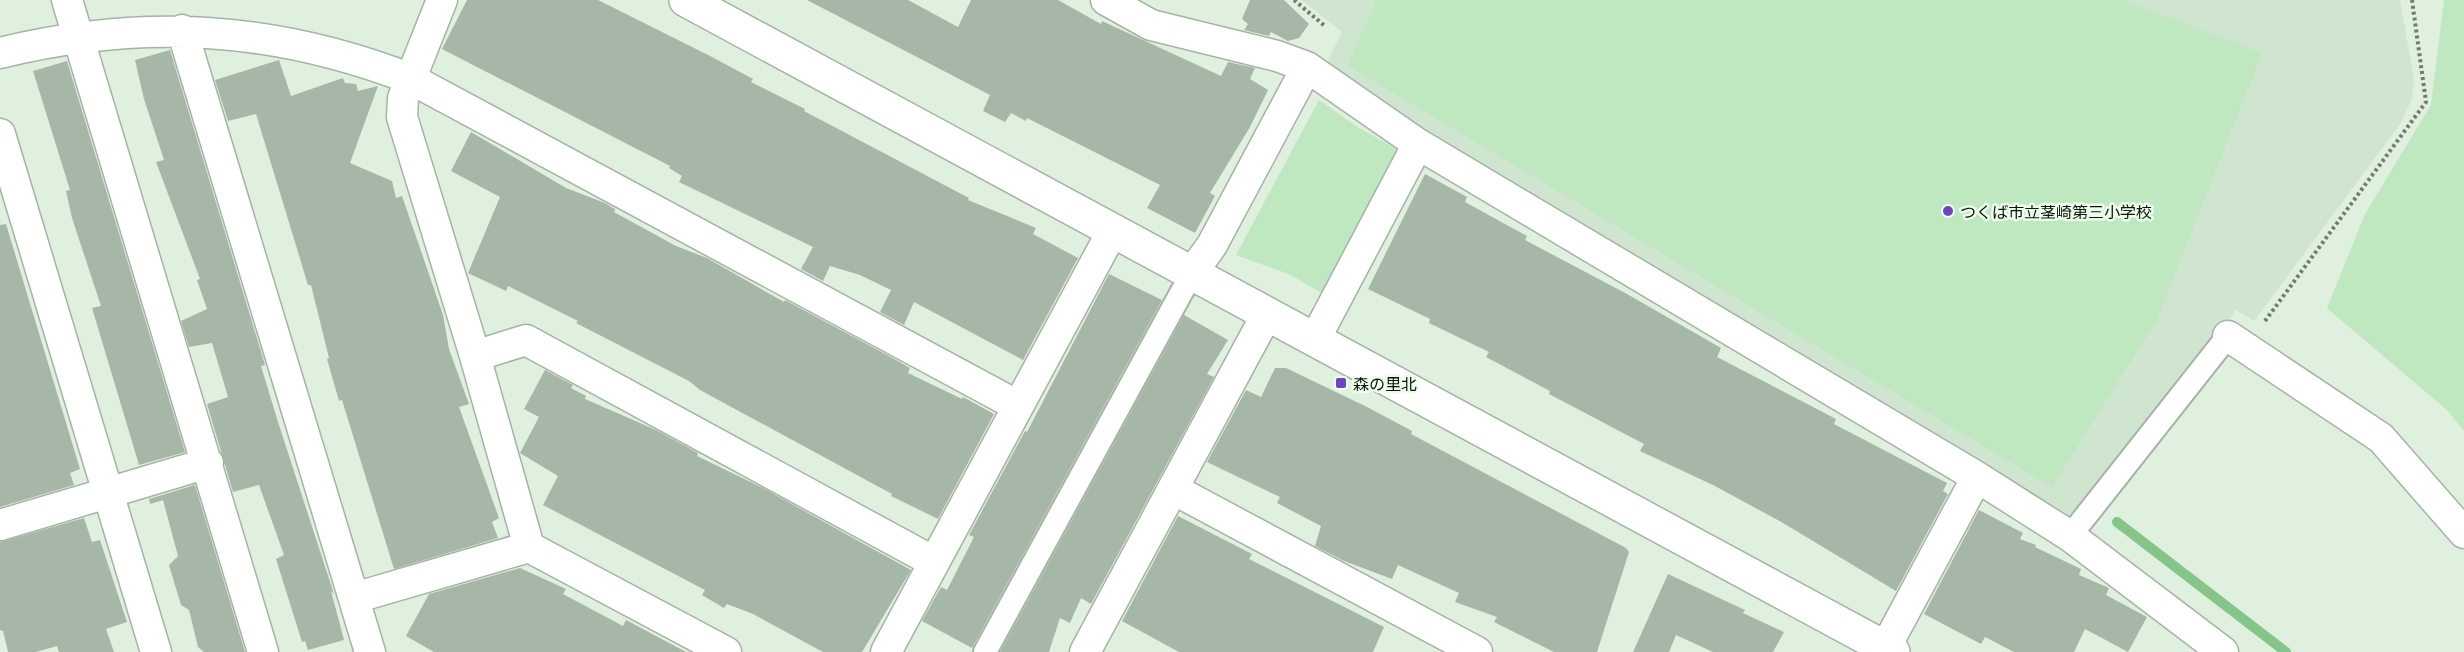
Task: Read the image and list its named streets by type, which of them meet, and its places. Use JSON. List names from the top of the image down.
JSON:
{
  "places": {
    "other": ["つくば市立茎崎第三小学校"],
    "transit": ["森の里北"]
  }
}
